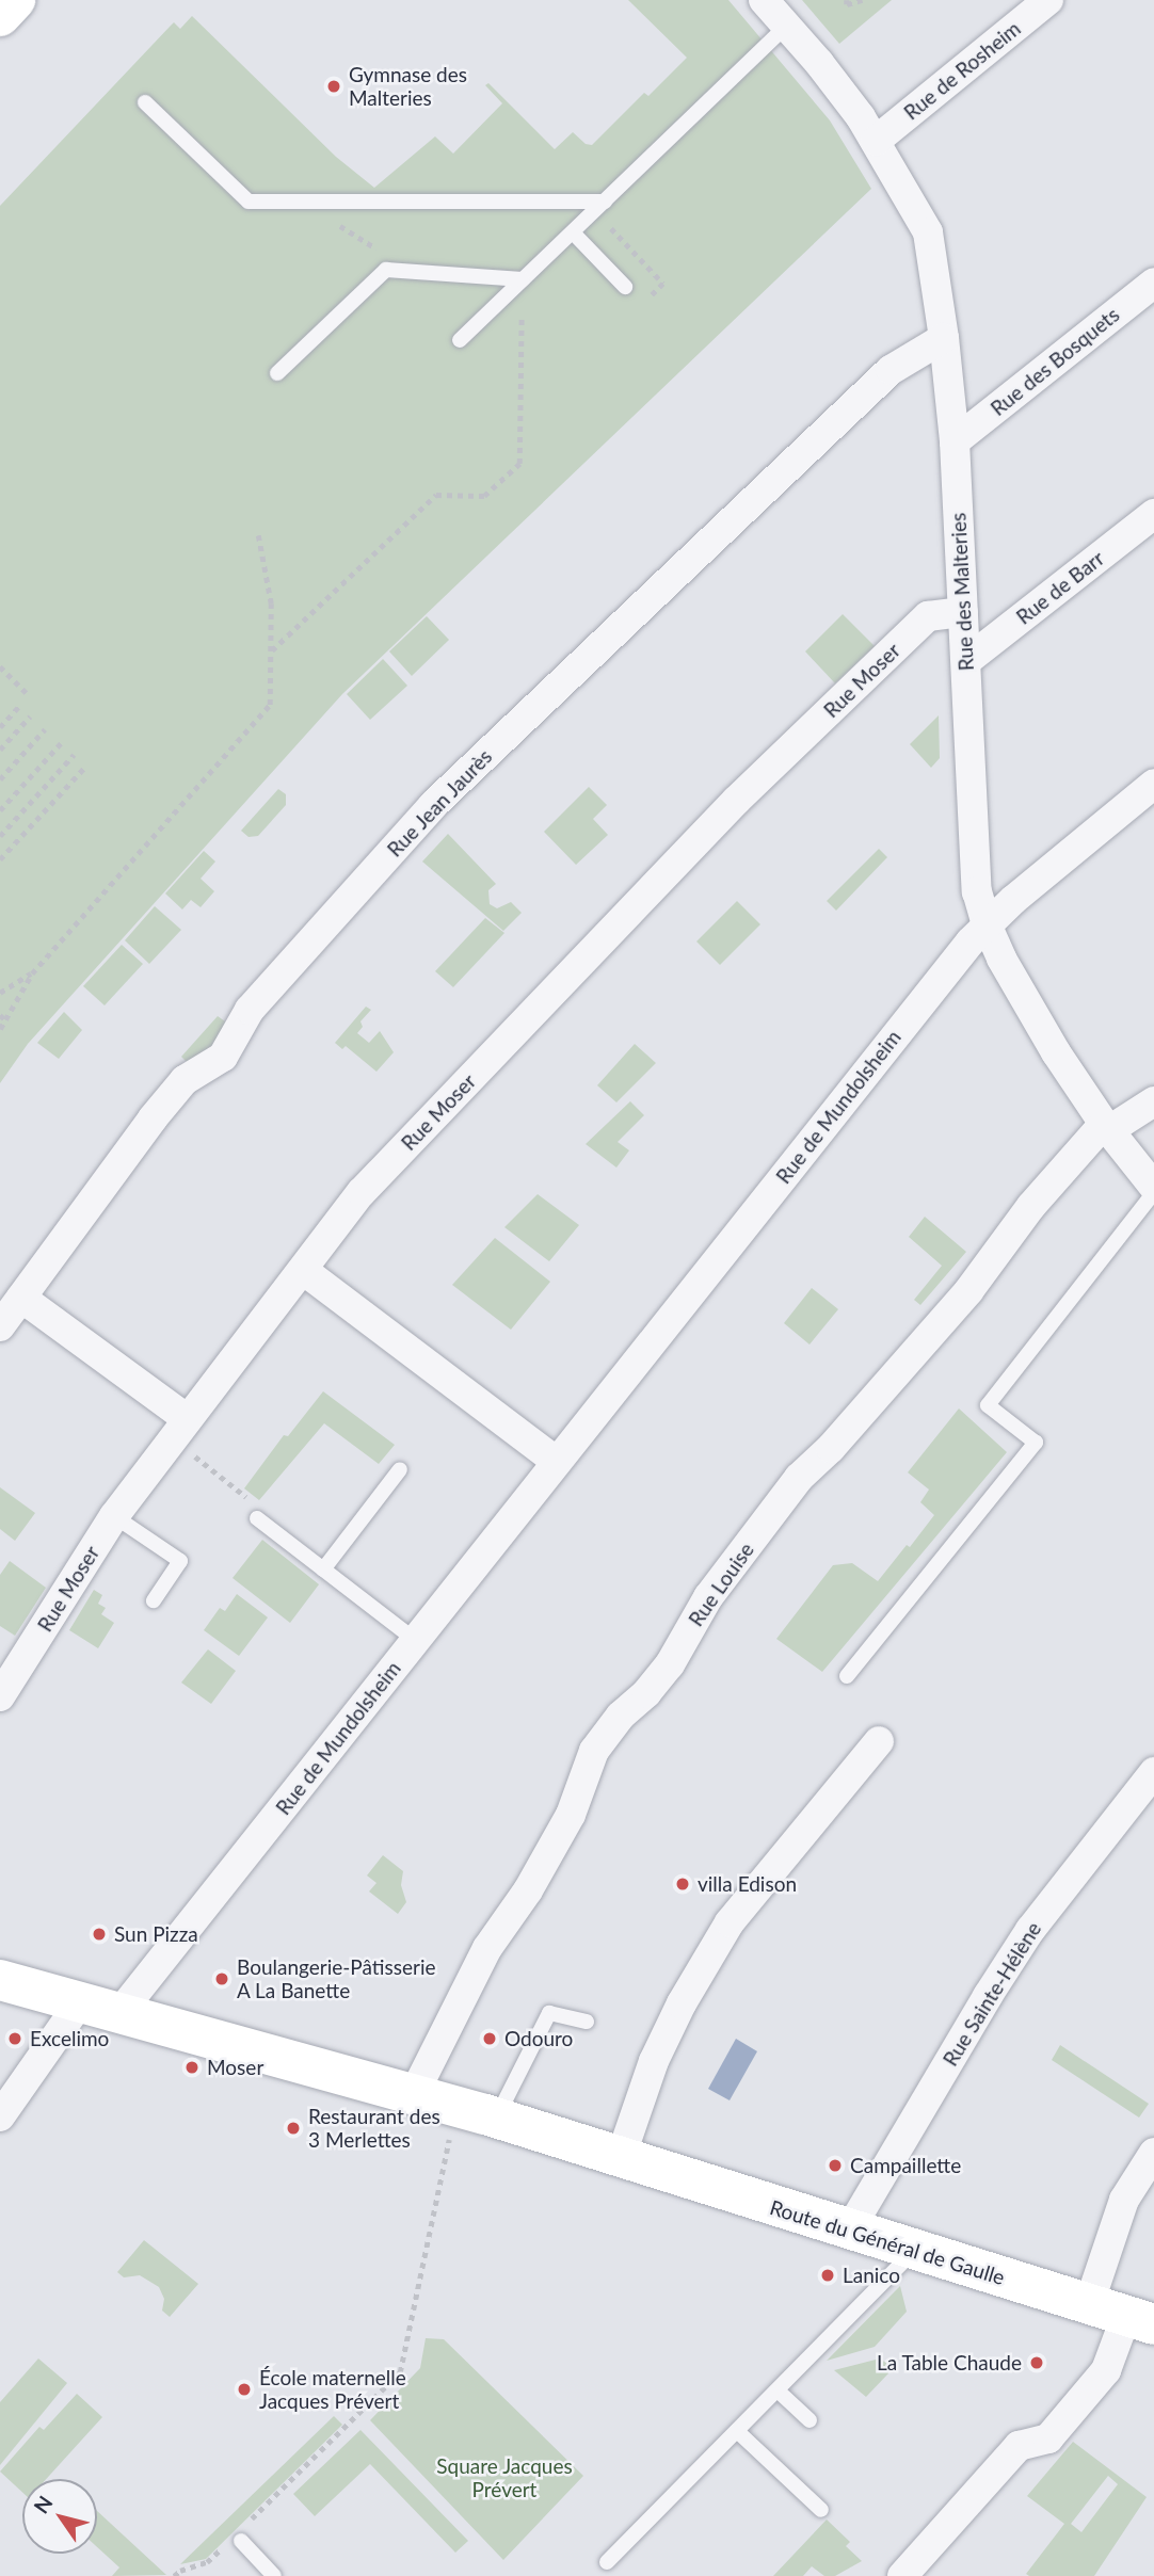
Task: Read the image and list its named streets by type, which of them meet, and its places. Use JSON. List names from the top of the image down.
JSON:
{
  "streets": {
    "main road": ["Route du Général de Gaulle"],
    "street": [
      "Rue de Rosheim",
      "Rue des Bosquets",
      "Rue de Barr",
      "Rue des Malteries",
      "Rue Moser",
      "Rue Jean Jaurès",
      "Rue de Mundolsheim",
      "Rue Louise",
      "Rue Sainte-Hélène"
    ]
  },
  "crossings": [
    ["Rue de Rosheim", "Rue des Malteries"],
    ["Rue des Bosquets", "Rue des Malteries"],
    ["Rue de Barr", "Rue des Malteries"],
    ["Rue des Malteries", "Rue Moser"],
    ["Rue des Malteries", "Rue Jean Jaurès"],
    ["Rue des Malteries", "Rue de Mundolsheim"],
    ["Rue des Malteries", "Rue Louise"],
    ["Rue de Mundolsheim", "Route du Général de Gaulle"],
    ["Rue Louise", "Route du Général de Gaulle"],
    ["Rue Sainte-Hélène", "Route du Général de Gaulle"]
  ],
  "parks": ["Square Jacques Prévert"],
  "places": [
    "Gymnase des Malteries",
    "villa Edison",
    "Sun Pizza",
    "Boulangerie-Pâtisserie A La Banette",
    "Excelimo",
    "Odouro",
    "Moser",
    "Restaurant des 3 Merlettes",
    "Campaillette",
    "Lanico",
    "La Table Chaude",
    "École maternelle Jacques Prévert"
  ],
  "north": "top left"
}
